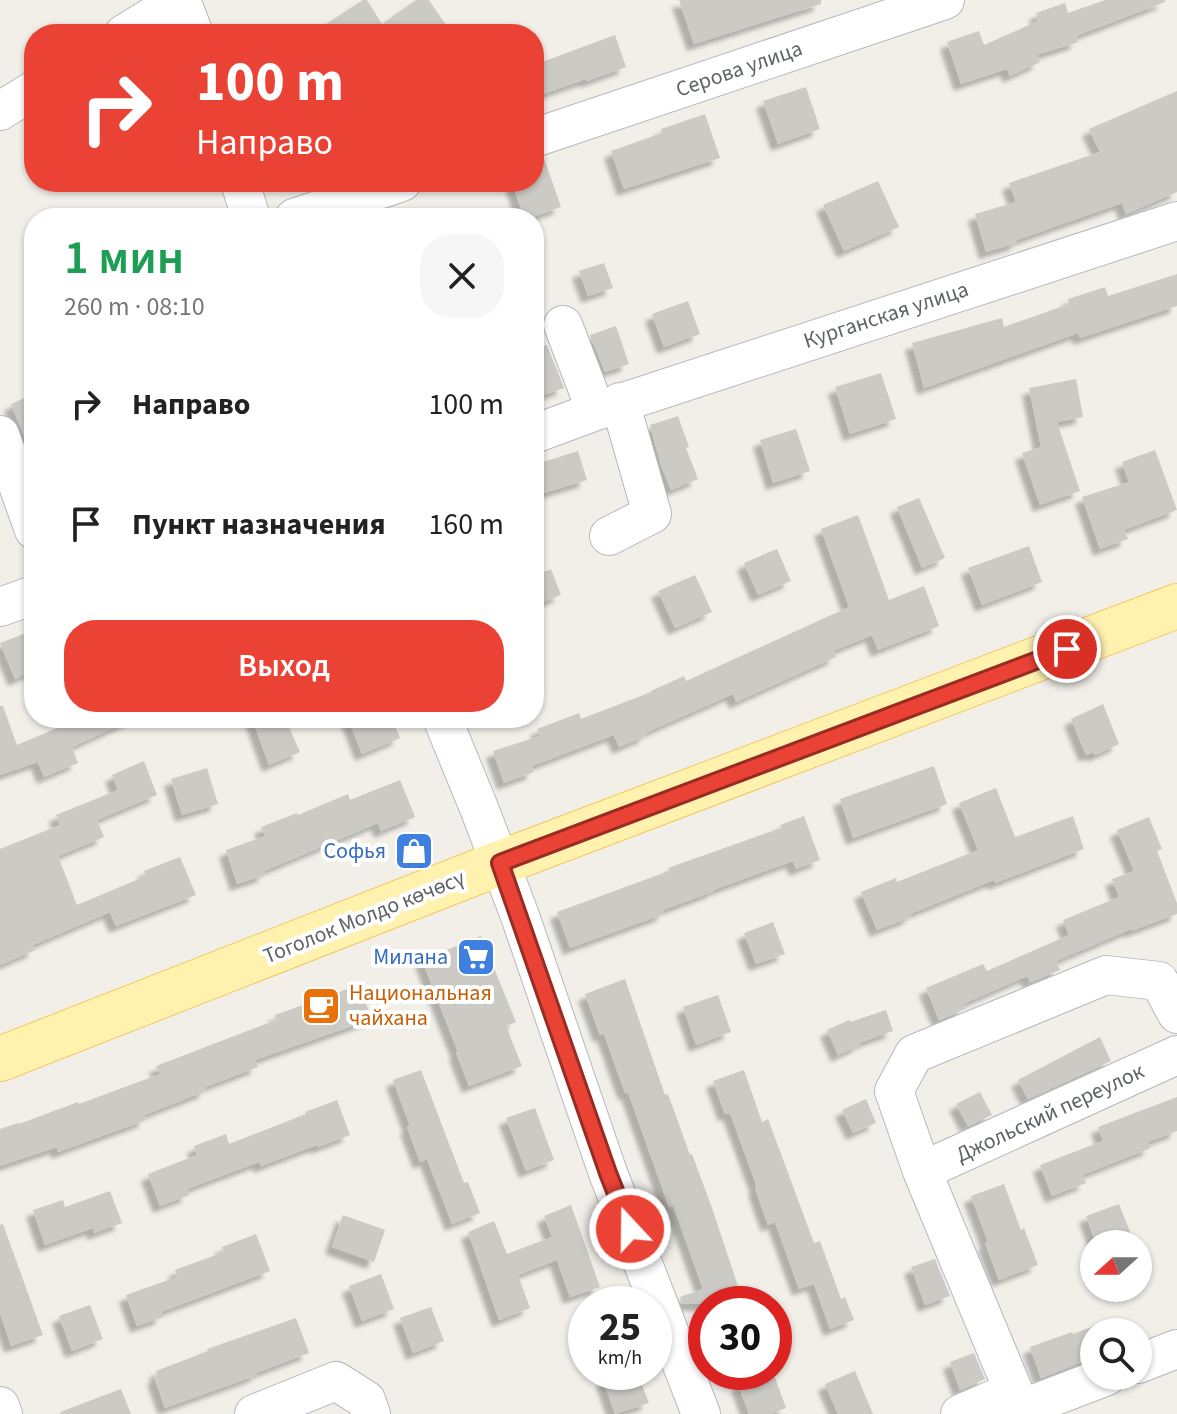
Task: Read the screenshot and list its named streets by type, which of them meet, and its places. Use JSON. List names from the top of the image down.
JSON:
{
  "streets": {
    "main road": ["Тоголок Молдо көчөсү"],
    "street": ["Серова улица", "Курганская улица", "Джольский переулок"]
  },
  "places": {
    "shop": ["Софья"],
    "supermarket": ["Милана"],
    "cafe": ["Национальная чайхана"]
  },
  "north": "left",
  "page": {
    "turn": ["100 m", "Направо"],
    "heading": ["1 мин", "260 m · 08:10"],
    "list": [
      {
        "name": "Направо",
        "value": "100 m"
      },
      {
        "name": "Пункт назначения",
        "value": "160 m"
      }
    ],
    "buttons": "Выход",
    "speed": "25 km/h",
    "limit": "30"
  }
}
